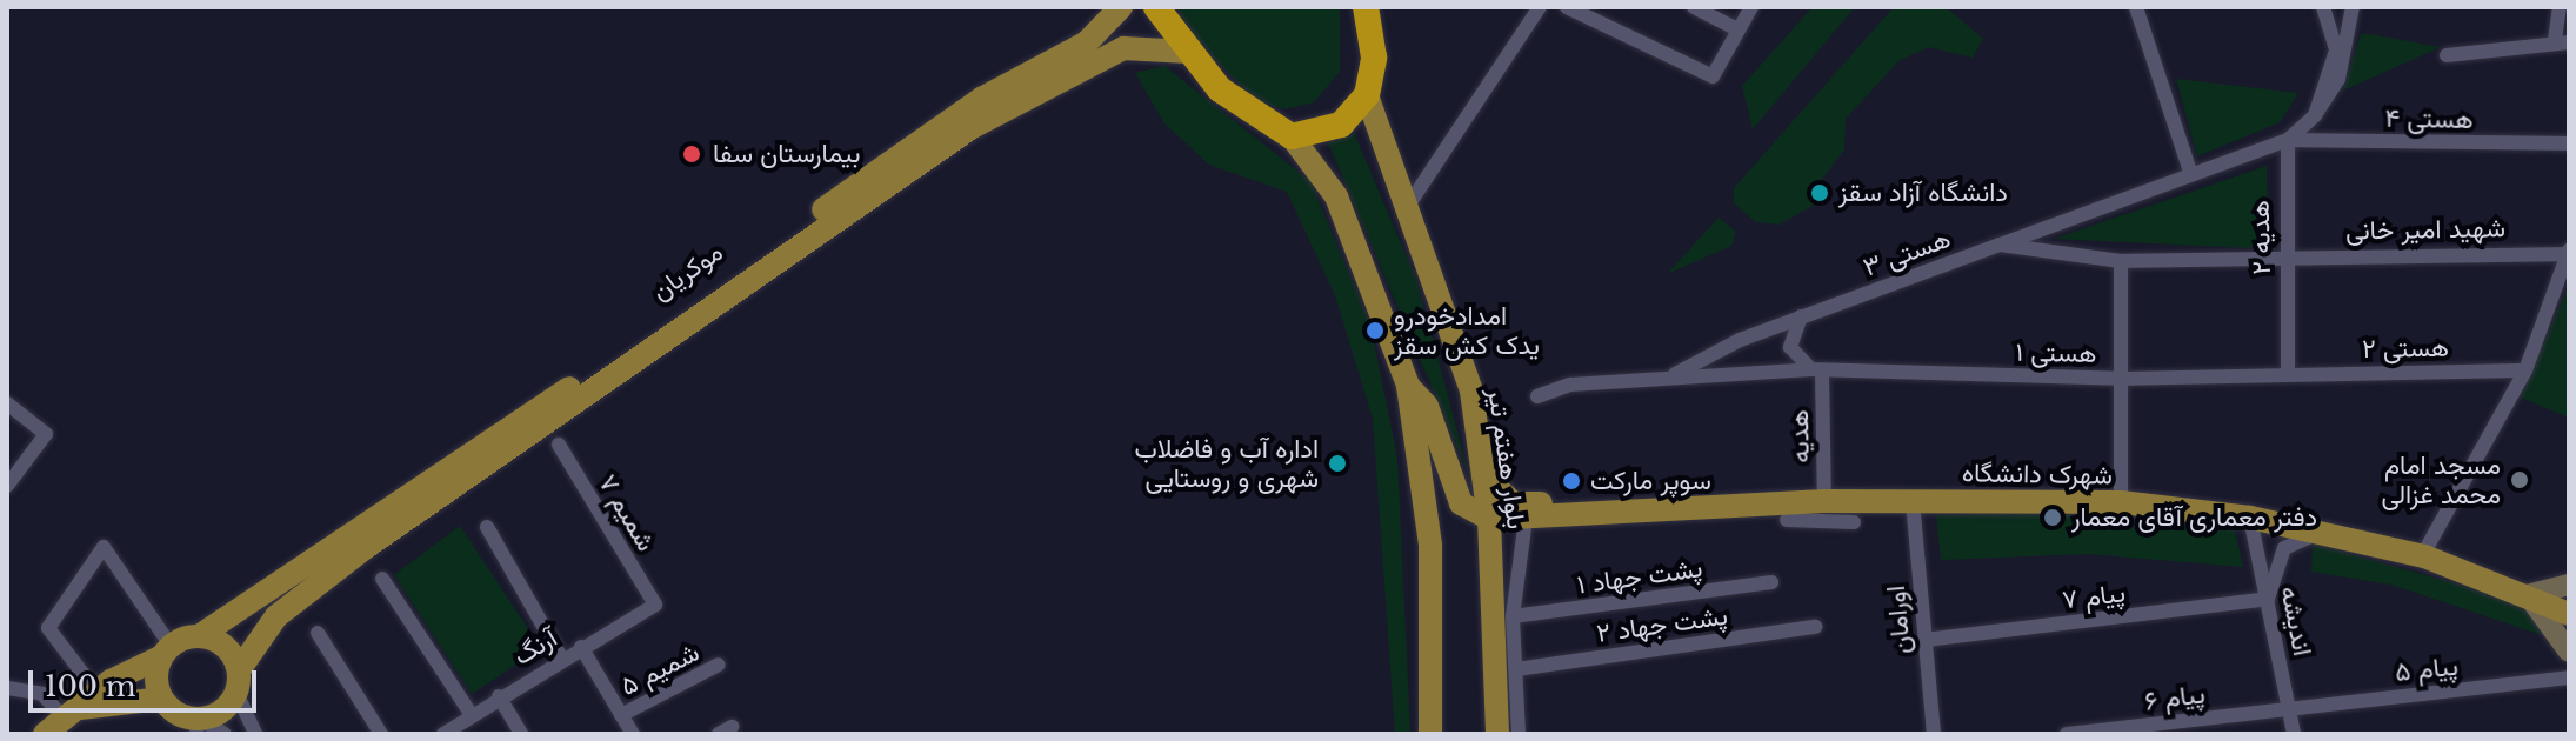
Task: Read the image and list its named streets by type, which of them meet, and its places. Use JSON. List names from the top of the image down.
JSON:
{
  "streets": {
    "main road": ["موکریان", "بلوار هفتم تیر", "شهرک دانشگاه"],
    "street": [
      "هستی ۴",
      "شهید امیر خانی",
      "هدیه ۲",
      "هستی ۳",
      "هستی ۲",
      "هستی ۱",
      "هدیه",
      "شمیم ۷",
      "پشت جهاد ۱",
      "پیام ۷",
      "اورامان",
      "اندیشه",
      "پشت جهاد ۲",
      "آرنگ",
      "شمیم ۵",
      "پیام ۵",
      "پیام ۶"
    ]
  },
  "crossings": [
    ["هستی ۴", "هدیه ۲"],
    ["شهید امیر خانی", "هدیه ۲"],
    ["شهید امیر خانی", "هستی ۳"],
    ["هدیه ۲", "هستی ۳"],
    ["هدیه ۲", "هستی ۲"],
    ["هدیه ۲", "هستی ۱"],
    ["هستی ۳", "هستی ۱"],
    ["هستی ۲", "هستی ۱"],
    ["هستی ۱", "هدیه"],
    ["هدیه", "شهرک دانشگاه"],
    ["بلوار هفتم تیر", "شهرک دانشگاه"],
    ["شهرک دانشگاه", "اورامان"],
    ["شهرک دانشگاه", "اندیشه"],
    ["شمیم ۷", "آرنگ"],
    ["پیام ۷", "اورامان"],
    ["پیام ۷", "اندیشه"],
    ["اندیشه", "پیام ۵"],
    ["اندیشه", "پیام ۶"],
    ["پیام ۵", "پیام ۶"]
  ],
  "places": [
    "بیمارستان سفا",
    "دانشگاه آزاد سقز",
    "امدادخودرو یدک کش سقز",
    "اداره آب و فاضلاب شهری و روستایی",
    "مسجد امام محمد غزالی",
    "سوپر مارکت",
    "دفتر معماری آقای معمار"
  ],
  "scale_bar": "100 m"
}
